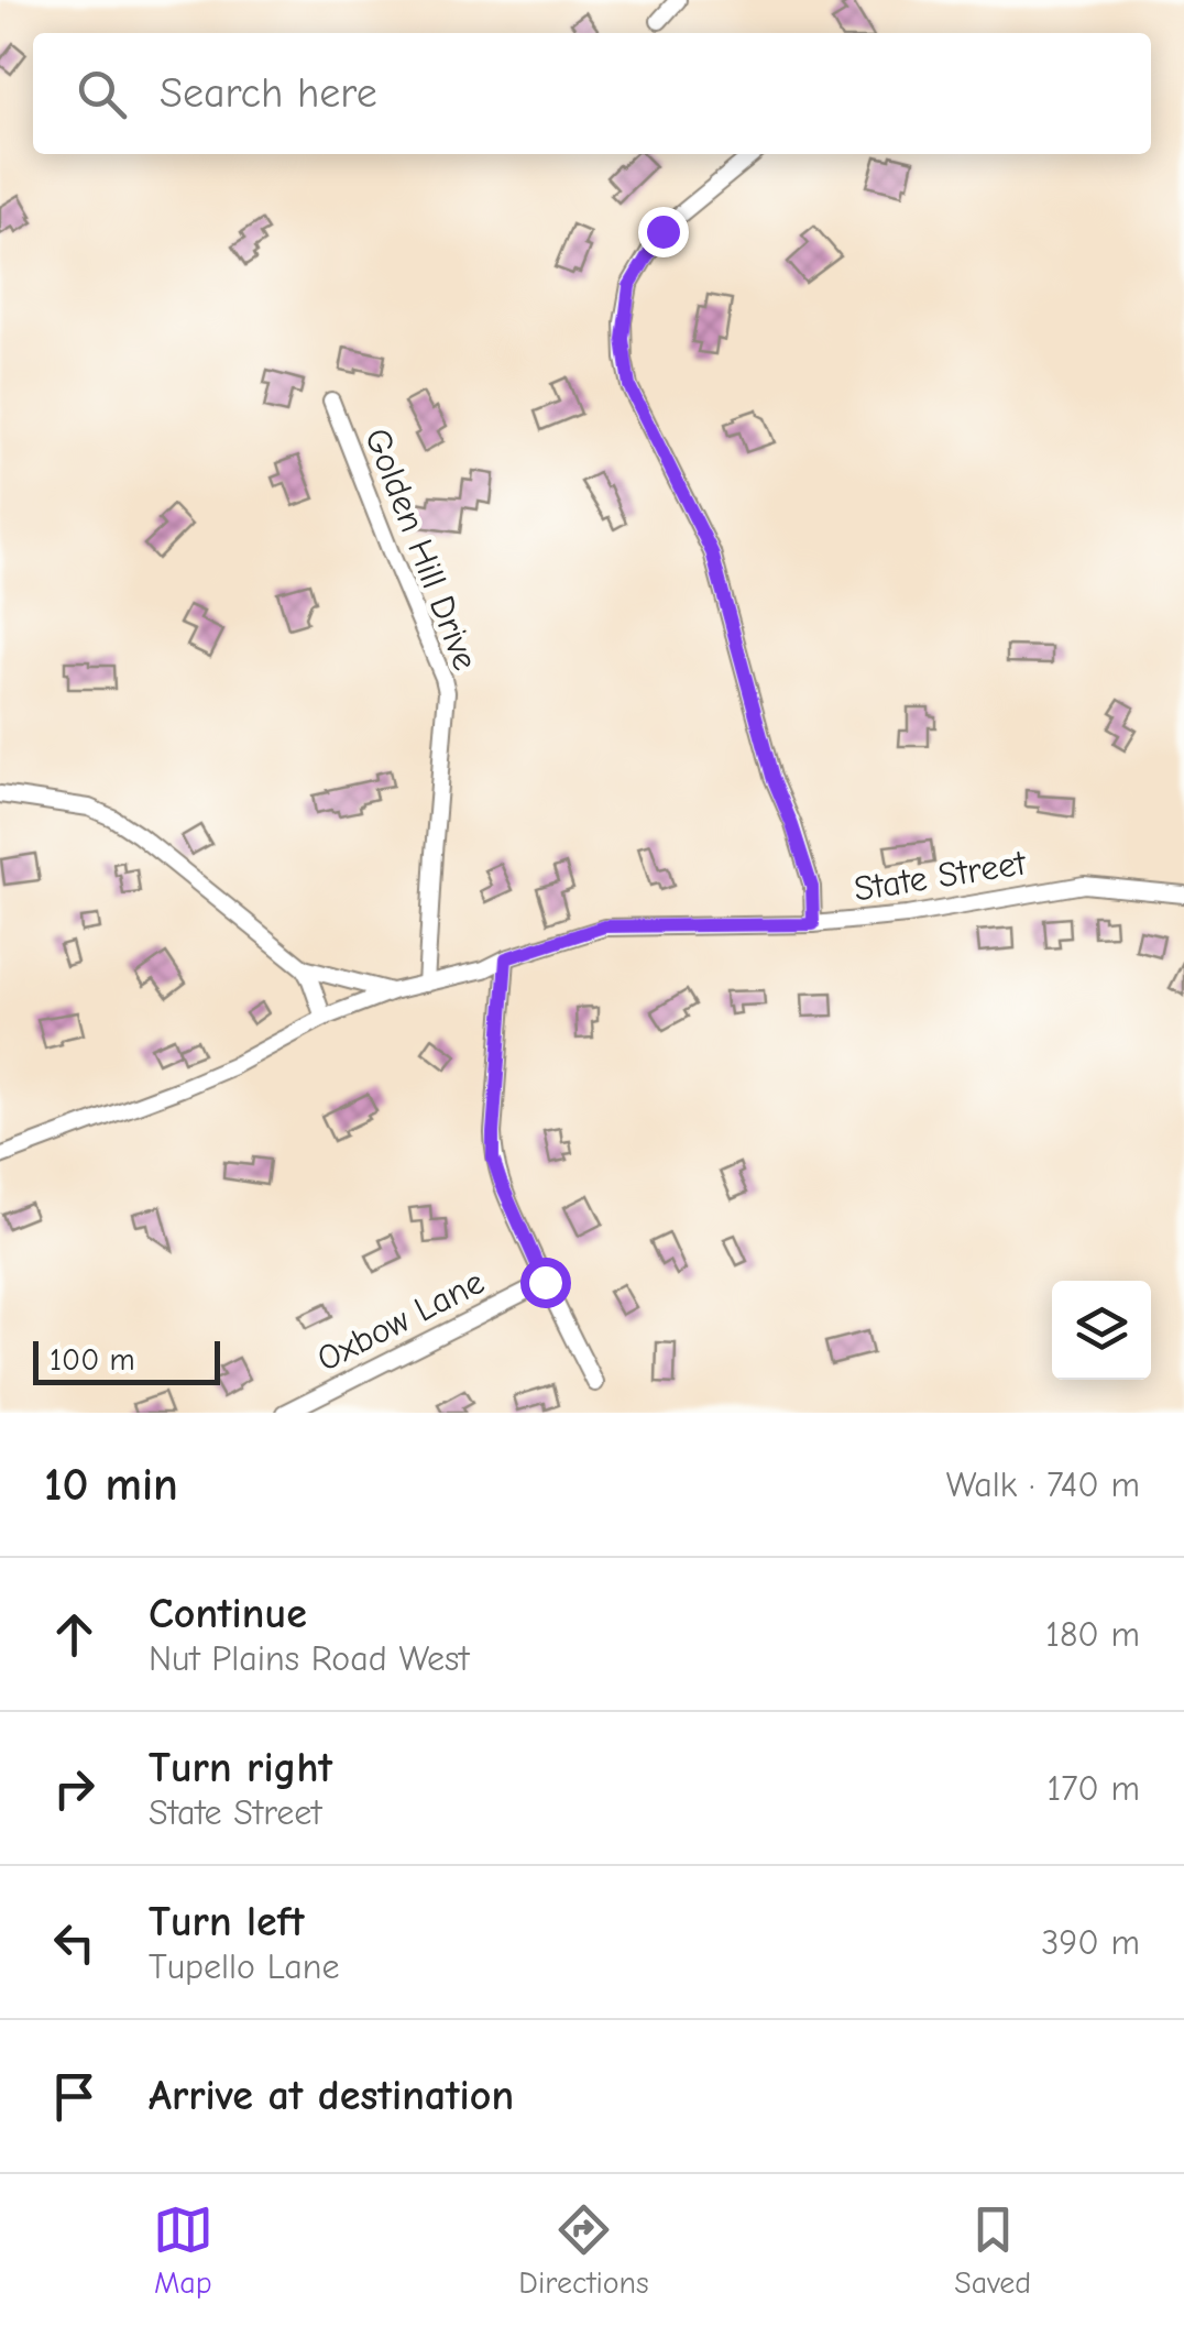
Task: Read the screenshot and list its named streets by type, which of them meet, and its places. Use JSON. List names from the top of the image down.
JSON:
{
  "streets": {
    "street": ["Golden Hill Drive", "State Street", "Oxbow Lane"]
  },
  "crossings": [
    ["Golden Hill Drive", "State Street"]
  ],
  "scale_bar": "100 m",
  "page": {
    "search": "Search here",
    "scale": "100 m",
    "heading": ["10 min", "Walk · 740 m"],
    "list": [
      ["Continue", "Nut Plains Road West", "180 m"],
      ["Turn right", "State Street", "170 m"],
      ["Turn left", "Tupello Lane", "390 m"],
      "Arrive at destination"
    ],
    "nav": ["Map", "Directions", "Saved"]
  }
}
